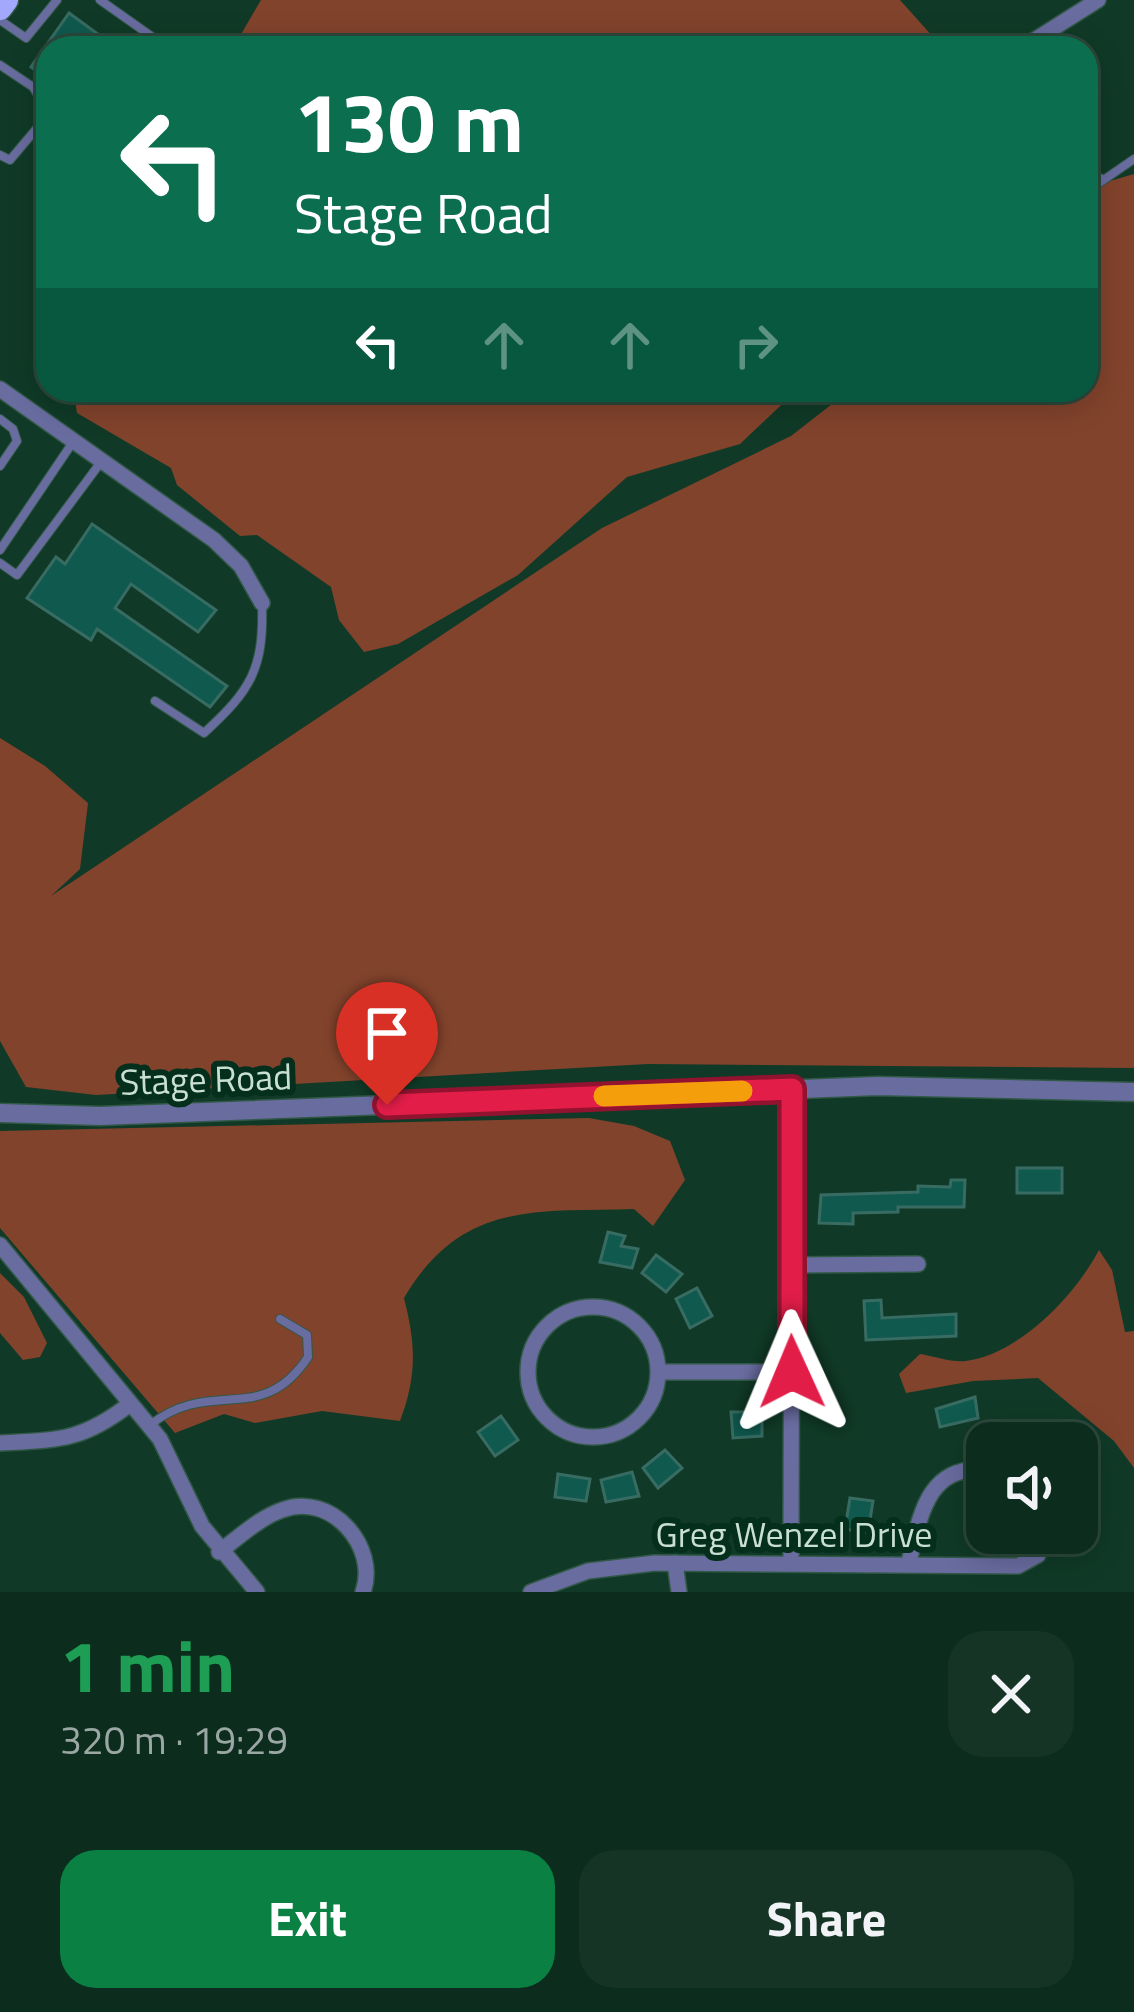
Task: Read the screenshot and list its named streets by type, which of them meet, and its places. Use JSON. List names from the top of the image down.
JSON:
{
  "streets": {
    "street": ["Stage Road", "Greg Wenzel Drive"]
  },
  "page": {
    "turn": ["130 m", "Stage Road"],
    "heading": ["1 min", "320 m · 19:29"],
    "buttons": ["Exit", "Share"]
  }
}
